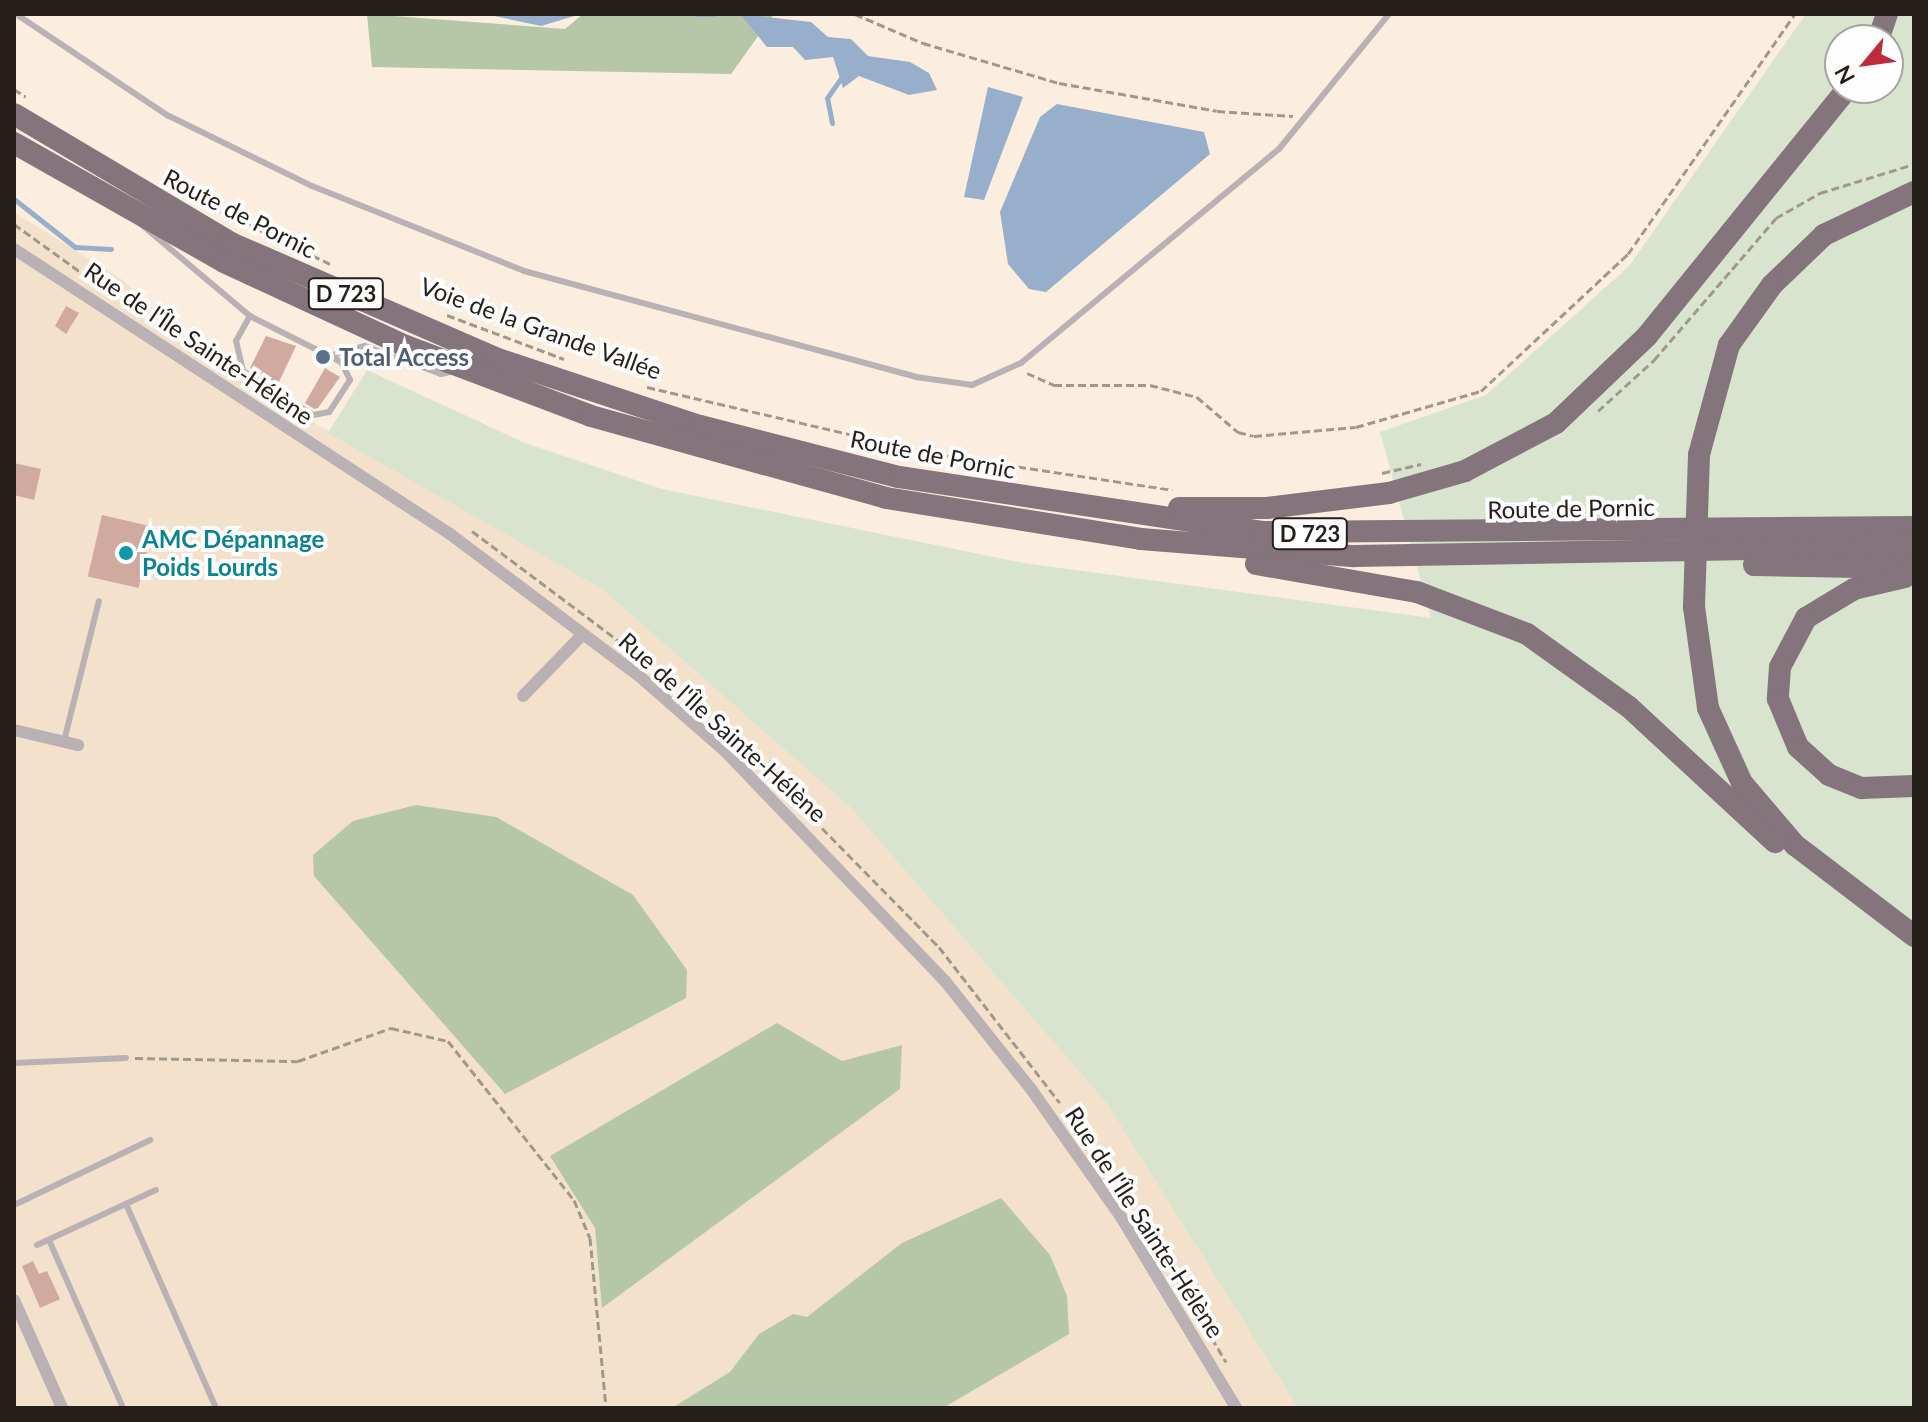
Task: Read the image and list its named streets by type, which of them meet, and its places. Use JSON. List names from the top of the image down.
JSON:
{
  "streets": {
    "highway": ["Route de Pornic", "D 723"],
    "street": ["Rue de l'Île Sainte-Hélène"],
    "path": ["Voie de la Grande Vallée"]
  },
  "crossings": [
    ["Route de Pornic", "D 723"]
  ],
  "places": ["Total Access", "AMC Dépannage Poids Lourds"],
  "north": "bottom left"
}
